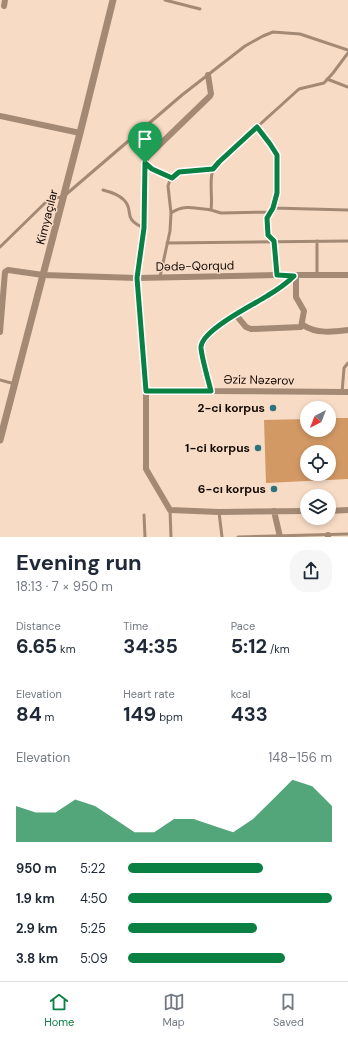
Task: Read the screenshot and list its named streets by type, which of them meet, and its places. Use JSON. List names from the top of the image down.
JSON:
{
  "streets": {
    "street": ["Kimyaçılar", "Dədə-Qorqud", "Əziz Nəzərov"]
  },
  "crossings": [
    ["Kimyaçılar", "Dədə-Qorqud"]
  ],
  "places": ["2-ci korpus", "1-ci korpus", "6-cı korpus"],
  "north": "bottom left",
  "page": {
    "heading": ["Evening run", "18:13 · 7 × 950 m"],
    "stats": [
      ["Distance", "6.65 km"],
      ["Time", "34:35"],
      ["Pace", "5:12 /km"],
      ["Elevation", "84 m"],
      ["Heart rate", "149 bpm"],
      ["kcal", "433"]
    ],
    "chart": ["Elevation", "148–156 m"],
    "list": [
      {
        "name": "950 m",
        "note": "5:22"
      },
      {
        "name": "1.9 km",
        "note": "4:50"
      },
      {
        "name": "2.9 km",
        "note": "5:25"
      },
      {
        "name": "3.8 km",
        "note": "5:09"
      }
    ],
    "tabs": ["Home", "Map", "Saved"]
  }
}
